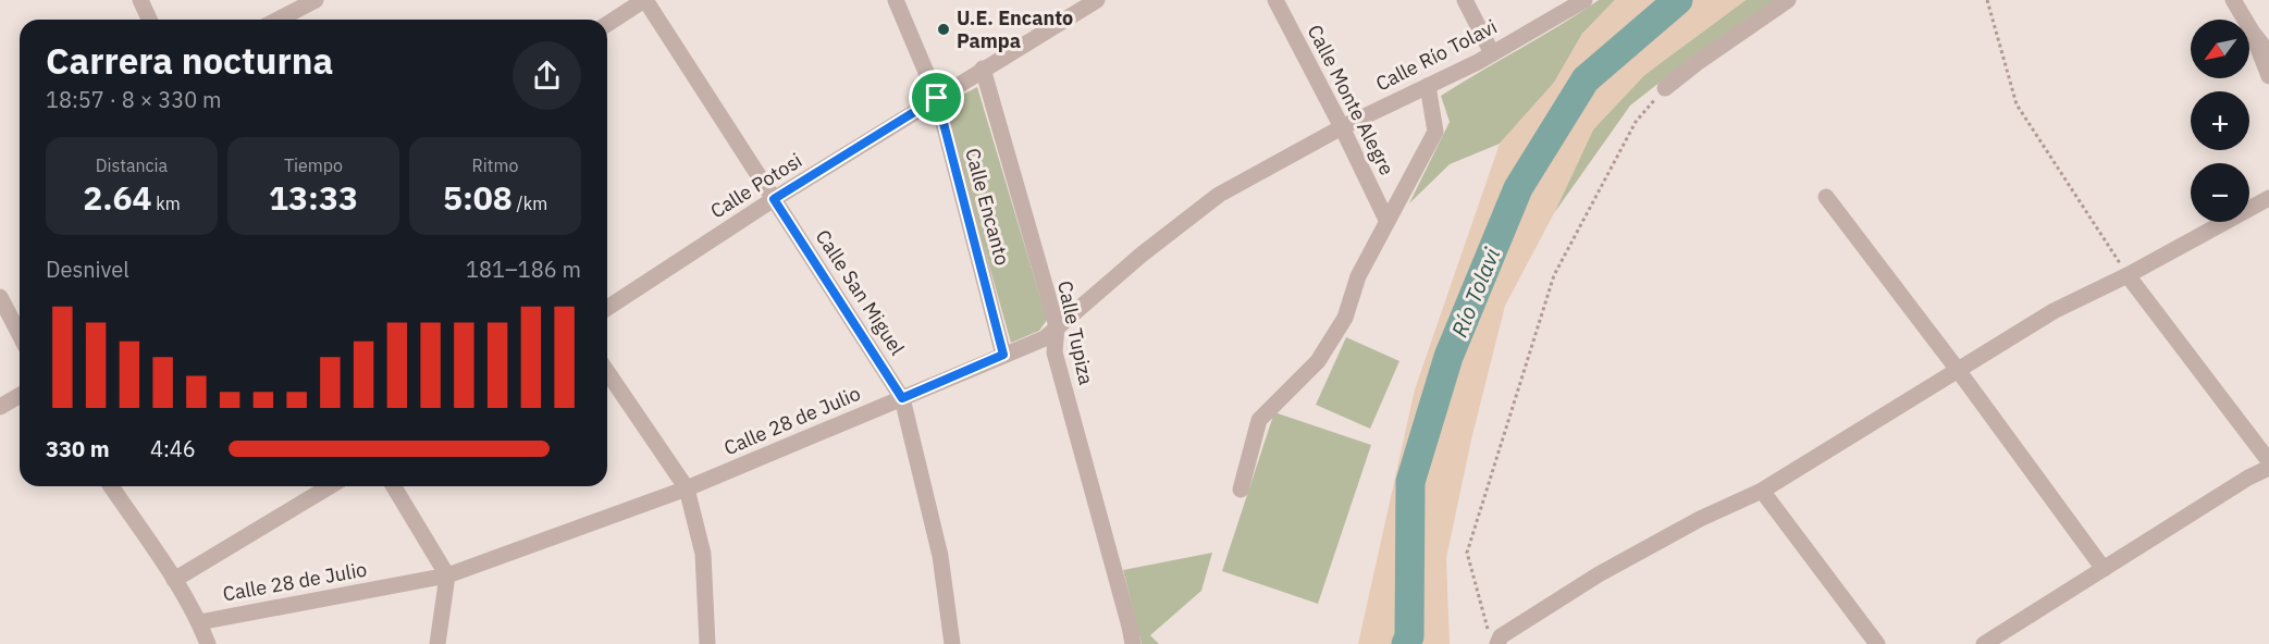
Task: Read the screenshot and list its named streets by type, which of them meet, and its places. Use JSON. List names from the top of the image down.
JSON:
{
  "streets": {
    "street": [
      "Calle Río Tolavi",
      "Calle Monte Alegre",
      "Calle Potosi",
      "Calle Encanto",
      "Calle San Miguel",
      "Calle Tupiza",
      "Calle 28 de Julio"
    ]
  },
  "crossings": [
    ["Calle Río Tolavi", "Calle Monte Alegre"],
    ["Calle Río Tolavi", "Calle 28 de Julio"],
    ["Calle Monte Alegre", "Calle 28 de Julio"],
    ["Calle Potosi", "Calle Encanto"],
    ["Calle Potosi", "Calle San Miguel"],
    ["Calle Potosi", "Calle Tupiza"],
    ["Calle Encanto", "Calle 28 de Julio"],
    ["Calle San Miguel", "Calle 28 de Julio"],
    ["Calle Tupiza", "Calle 28 de Julio"]
  ],
  "water": ["Río Tolavi"],
  "places": ["U.E. Encanto Pampa"],
  "north": "bottom left",
  "page": {
    "map_buttons": ["+", "−"],
    "heading": ["Carrera nocturna", "18:57 · 8 × 330 m"],
    "stats": [
      ["Distancia", "2.64 km"],
      ["Tiempo", "13:33"],
      ["Ritmo", "5:08 /km"]
    ],
    "chart": ["Desnivel", "181–186 m"],
    "list": [
      {
        "name": "330 m",
        "note": "4:46"
      }
    ]
  }
}
